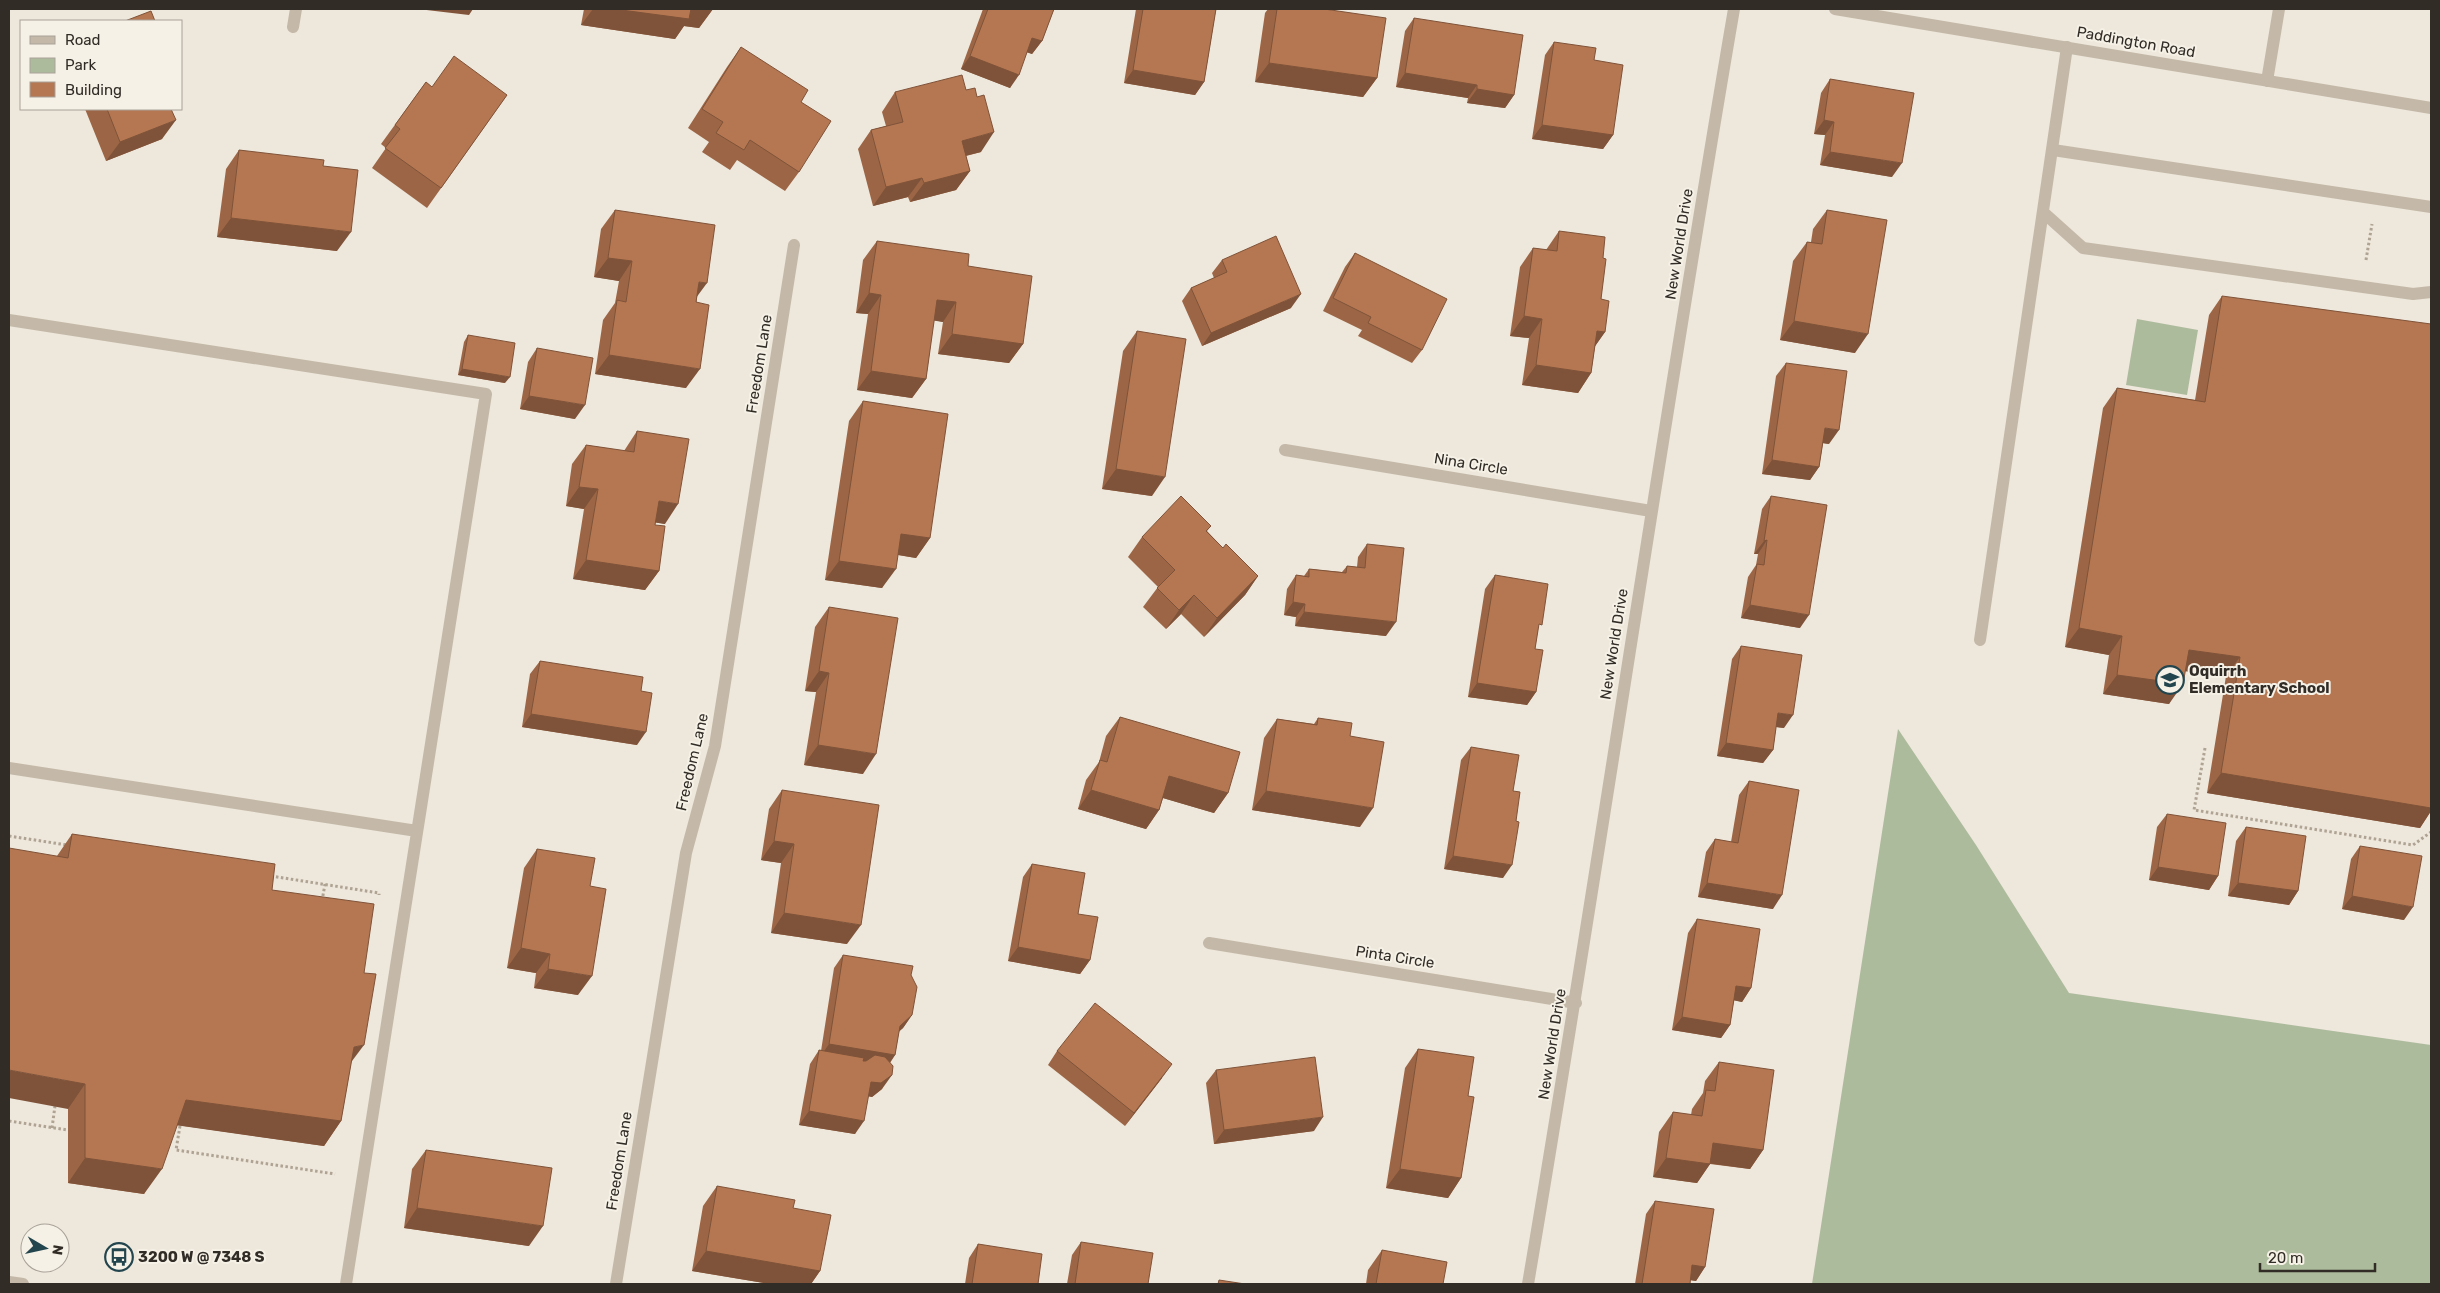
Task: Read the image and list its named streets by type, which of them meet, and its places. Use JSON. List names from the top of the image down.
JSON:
{
  "streets": {
    "street": [
      "Paddington Road",
      "New World Drive",
      "Freedom Lane",
      "Nina Circle",
      "Pinta Circle"
    ]
  },
  "crossings": [
    ["New World Drive", "Nina Circle"],
    ["New World Drive", "Pinta Circle"]
  ],
  "places": {
    "school or university": ["Oquirrh Elementary School"],
    "bus stop": ["3200 W @ 7348 S"]
  },
  "legend": ["Road", "Park", "Building"],
  "scale_bar": "20 m",
  "north": "right"
}
